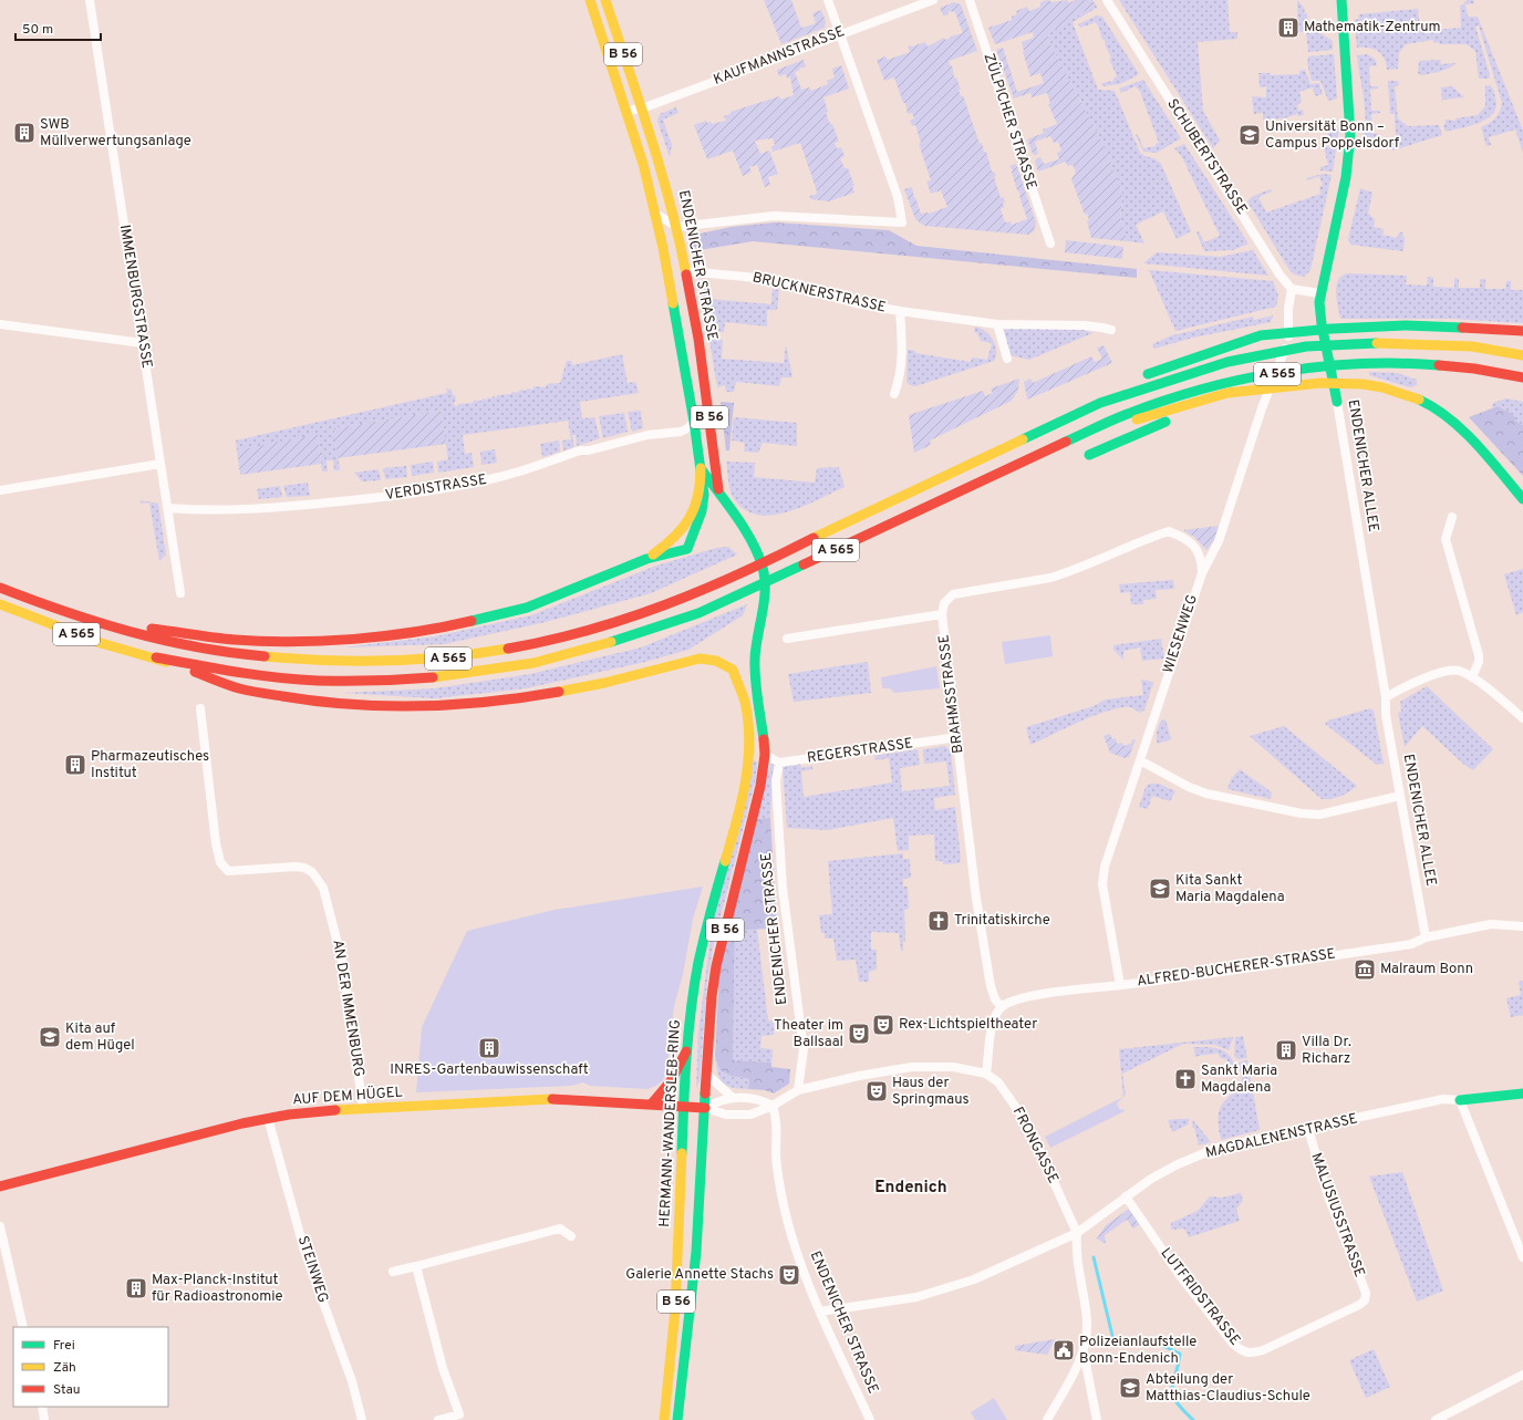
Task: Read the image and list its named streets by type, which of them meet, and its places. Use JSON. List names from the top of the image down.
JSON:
{
  "streets": {
    "main road": [
      "B 56",
      "ENDENICHER STRASSE",
      "A 565",
      "ENDENICHER ALLEE",
      "AUF DEM HÜGEL",
      "HERMANN-WANDERSLEB-RING"
    ],
    "street": [
      "KAUFMANNSTRASSE",
      "ZÜLPICHER STRASSE",
      "SCHUBERTSTRASSE",
      "BRUCKNERSTRASSE",
      "IMMENBURGSTRASSE",
      "VERDISTRASSE",
      "WIESENWEG",
      "BRAHMSSTRASSE",
      "REGERSTRASSE",
      "ALFRED-BUCHERER-STRASSE",
      "AN DER IMMENBURG",
      "MAGDALENENSTRASSE",
      "FRONGASSE",
      "MALUSIUSSTRASSE",
      "STEINWEG",
      "LUTFRIDSTRASSE"
    ]
  },
  "crossings": [
    ["B 56", "ENDENICHER STRASSE"],
    ["B 56", "A 565"],
    ["B 56", "AUF DEM HÜGEL"],
    ["B 56", "HERMANN-WANDERSLEB-RING"],
    ["KAUFMANNSTRASSE", "ENDENICHER STRASSE"],
    ["SCHUBERTSTRASSE", "WIESENWEG"],
    ["ENDENICHER STRASSE", "BRUCKNERSTRASSE"],
    ["ENDENICHER STRASSE", "VERDISTRASSE"],
    ["ENDENICHER STRASSE", "REGERSTRASSE"],
    ["ENDENICHER STRASSE", "HERMANN-WANDERSLEB-RING"],
    ["ENDENICHER STRASSE", "MAGDALENENSTRASSE"],
    ["IMMENBURGSTRASSE", "VERDISTRASSE"],
    ["ENDENICHER ALLEE", "ALFRED-BUCHERER-STRASSE"],
    ["WIESENWEG", "BRAHMSSTRASSE"],
    ["WIESENWEG", "ALFRED-BUCHERER-STRASSE"],
    ["BRAHMSSTRASSE", "REGERSTRASSE"],
    ["BRAHMSSTRASSE", "ALFRED-BUCHERER-STRASSE"],
    ["AN DER IMMENBURG", "AUF DEM HÜGEL"],
    ["AUF DEM HÜGEL", "HERMANN-WANDERSLEB-RING"],
    ["AUF DEM HÜGEL", "STEINWEG"],
    ["MAGDALENENSTRASSE", "FRONGASSE"],
    ["MAGDALENENSTRASSE", "MALUSIUSSTRASSE"],
    ["MAGDALENENSTRASSE", "LUTFRIDSTRASSE"],
    ["MALUSIUSSTRASSE", "LUTFRIDSTRASSE"]
  ],
  "districts": ["Endenich"],
  "places": {
    "building": [
      "Mathematik-Zentrum",
      "SWB Müllverwertungsanlage",
      "Pharmazeutisches Institut",
      "INRES-Gartenbauwissenschaft",
      "Villa Dr. Richarz",
      "Max-Planck-Institut für Radioastronomie"
    ],
    "school or university": [
      "Universität Bonn – Campus Poppelsdorf",
      "Kita Sankt Maria Magdalena",
      "Kita auf dem Hügel",
      "Abteilung der Matthias-Claudius-Schule"
    ],
    "church": ["Trinitatiskirche", "Sankt Maria Magdalena"],
    "museum": ["Malraum Bonn"],
    "theatre": [
      "Rex-Lichtspieltheater",
      "Theater im Ballsaal",
      "Haus der Springmaus",
      "Galerie Annette Stachs"
    ],
    "public building": ["Polizeianlaufstelle Bonn-Endenich"]
  },
  "legend": ["Frei", "Zäh", "Stau"],
  "scale_bar": "50 m"
}
